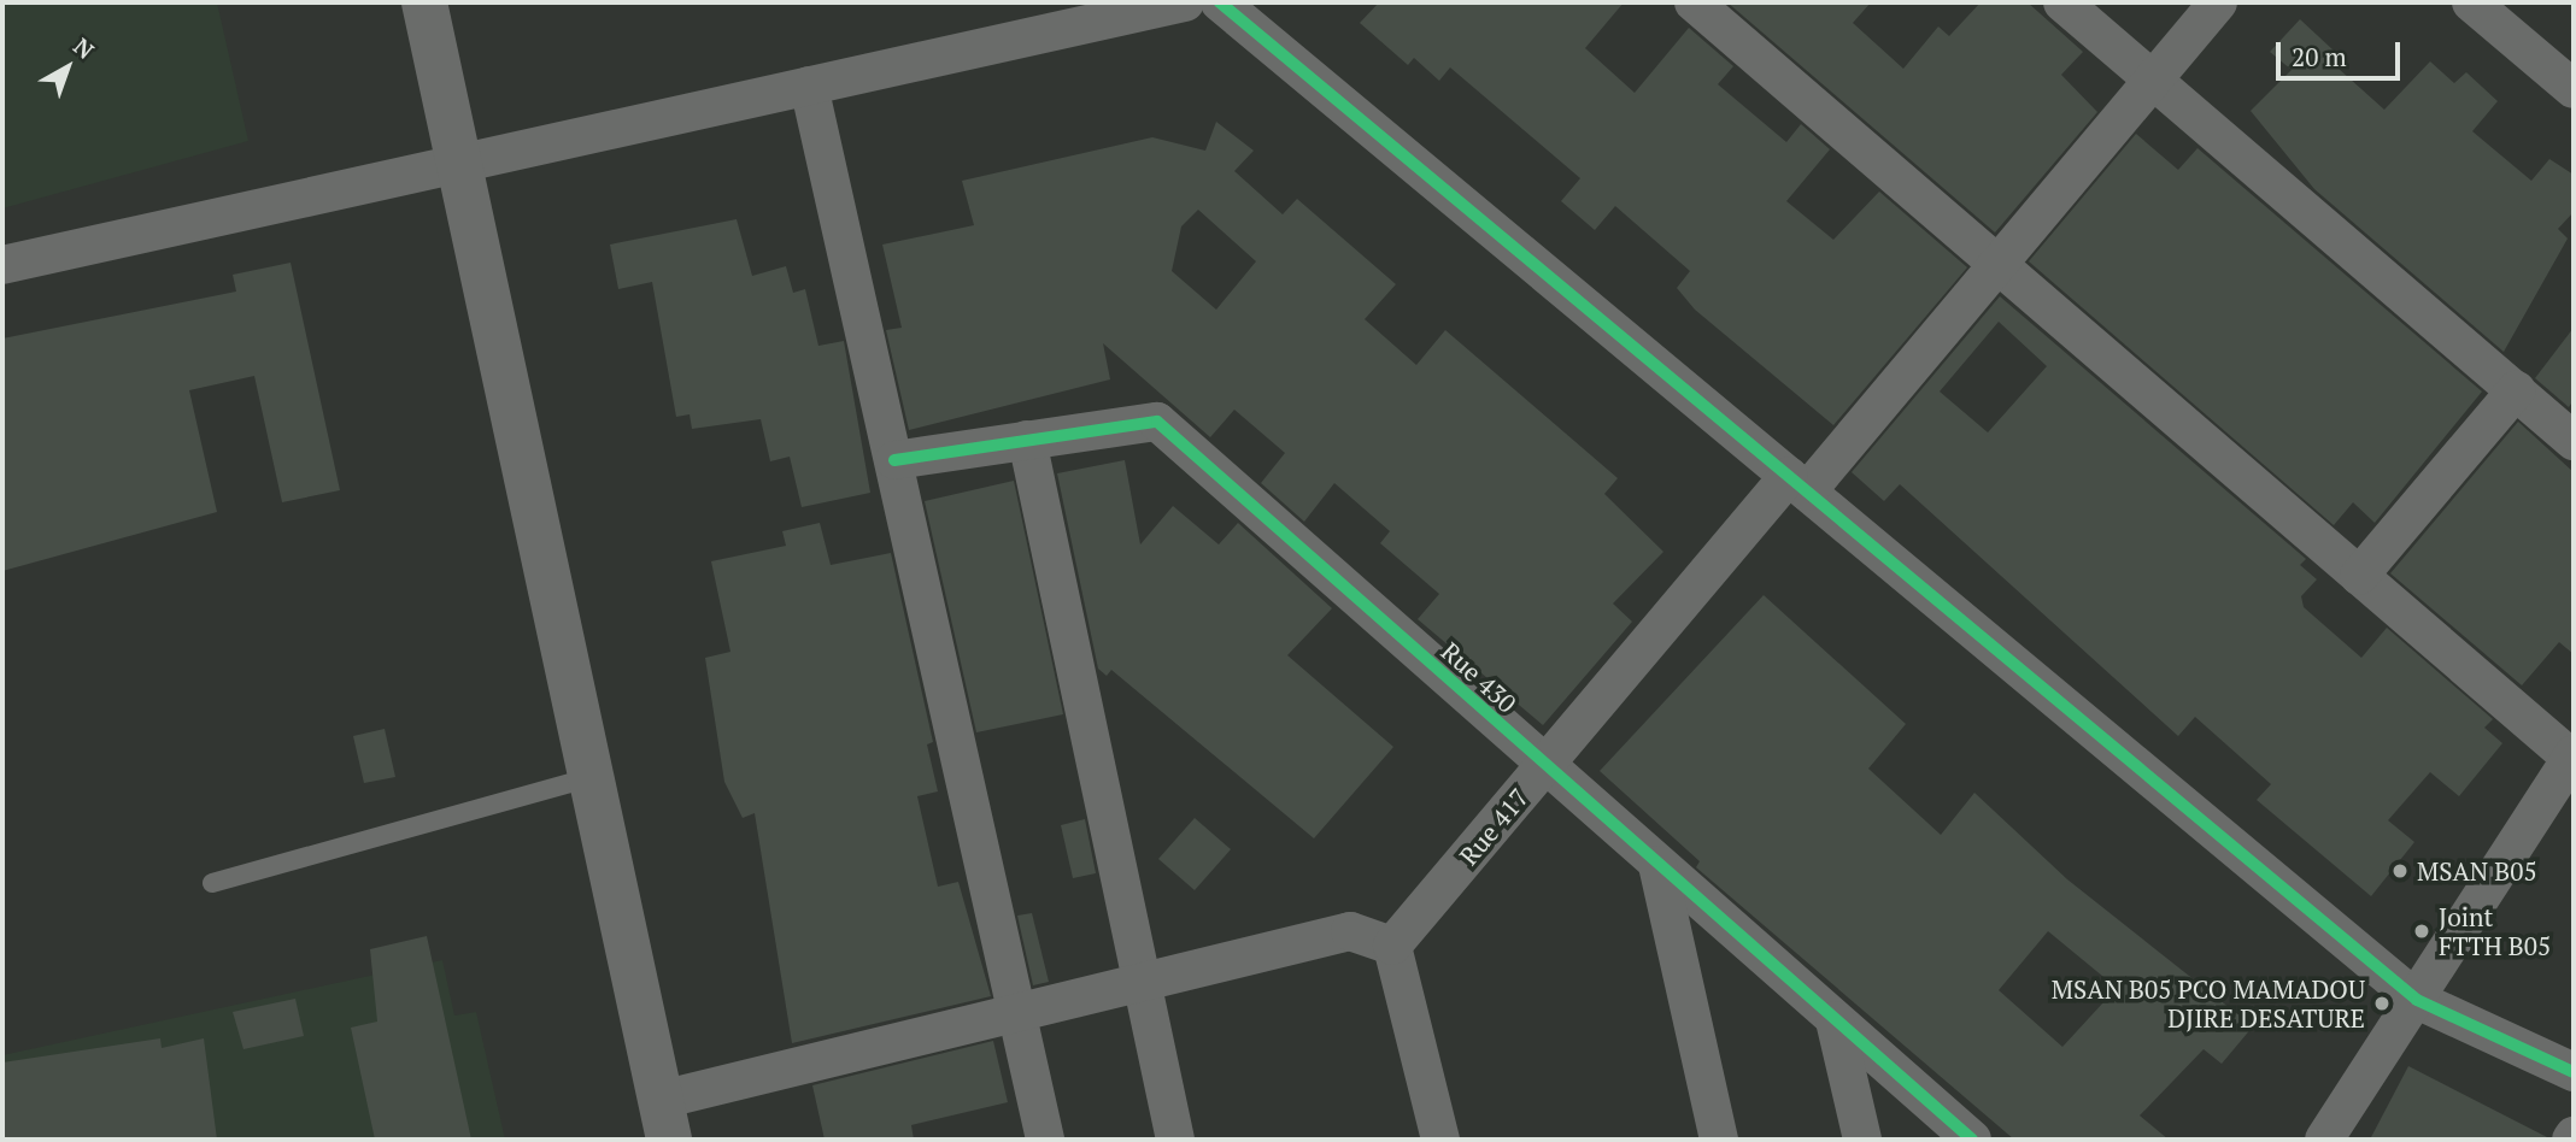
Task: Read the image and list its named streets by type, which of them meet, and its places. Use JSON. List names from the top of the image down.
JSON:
{
  "streets": {
    "street": ["Rue 430", "Rue 417"]
  },
  "crossings": [
    ["Rue 430", "Rue 417"]
  ],
  "places": ["MSAN B05", "Joint FTTH B05", "MSAN B05 PCO MAMADOU DJIRE DESATURE"],
  "scale_bar": "20 m",
  "north": "top right"
}
